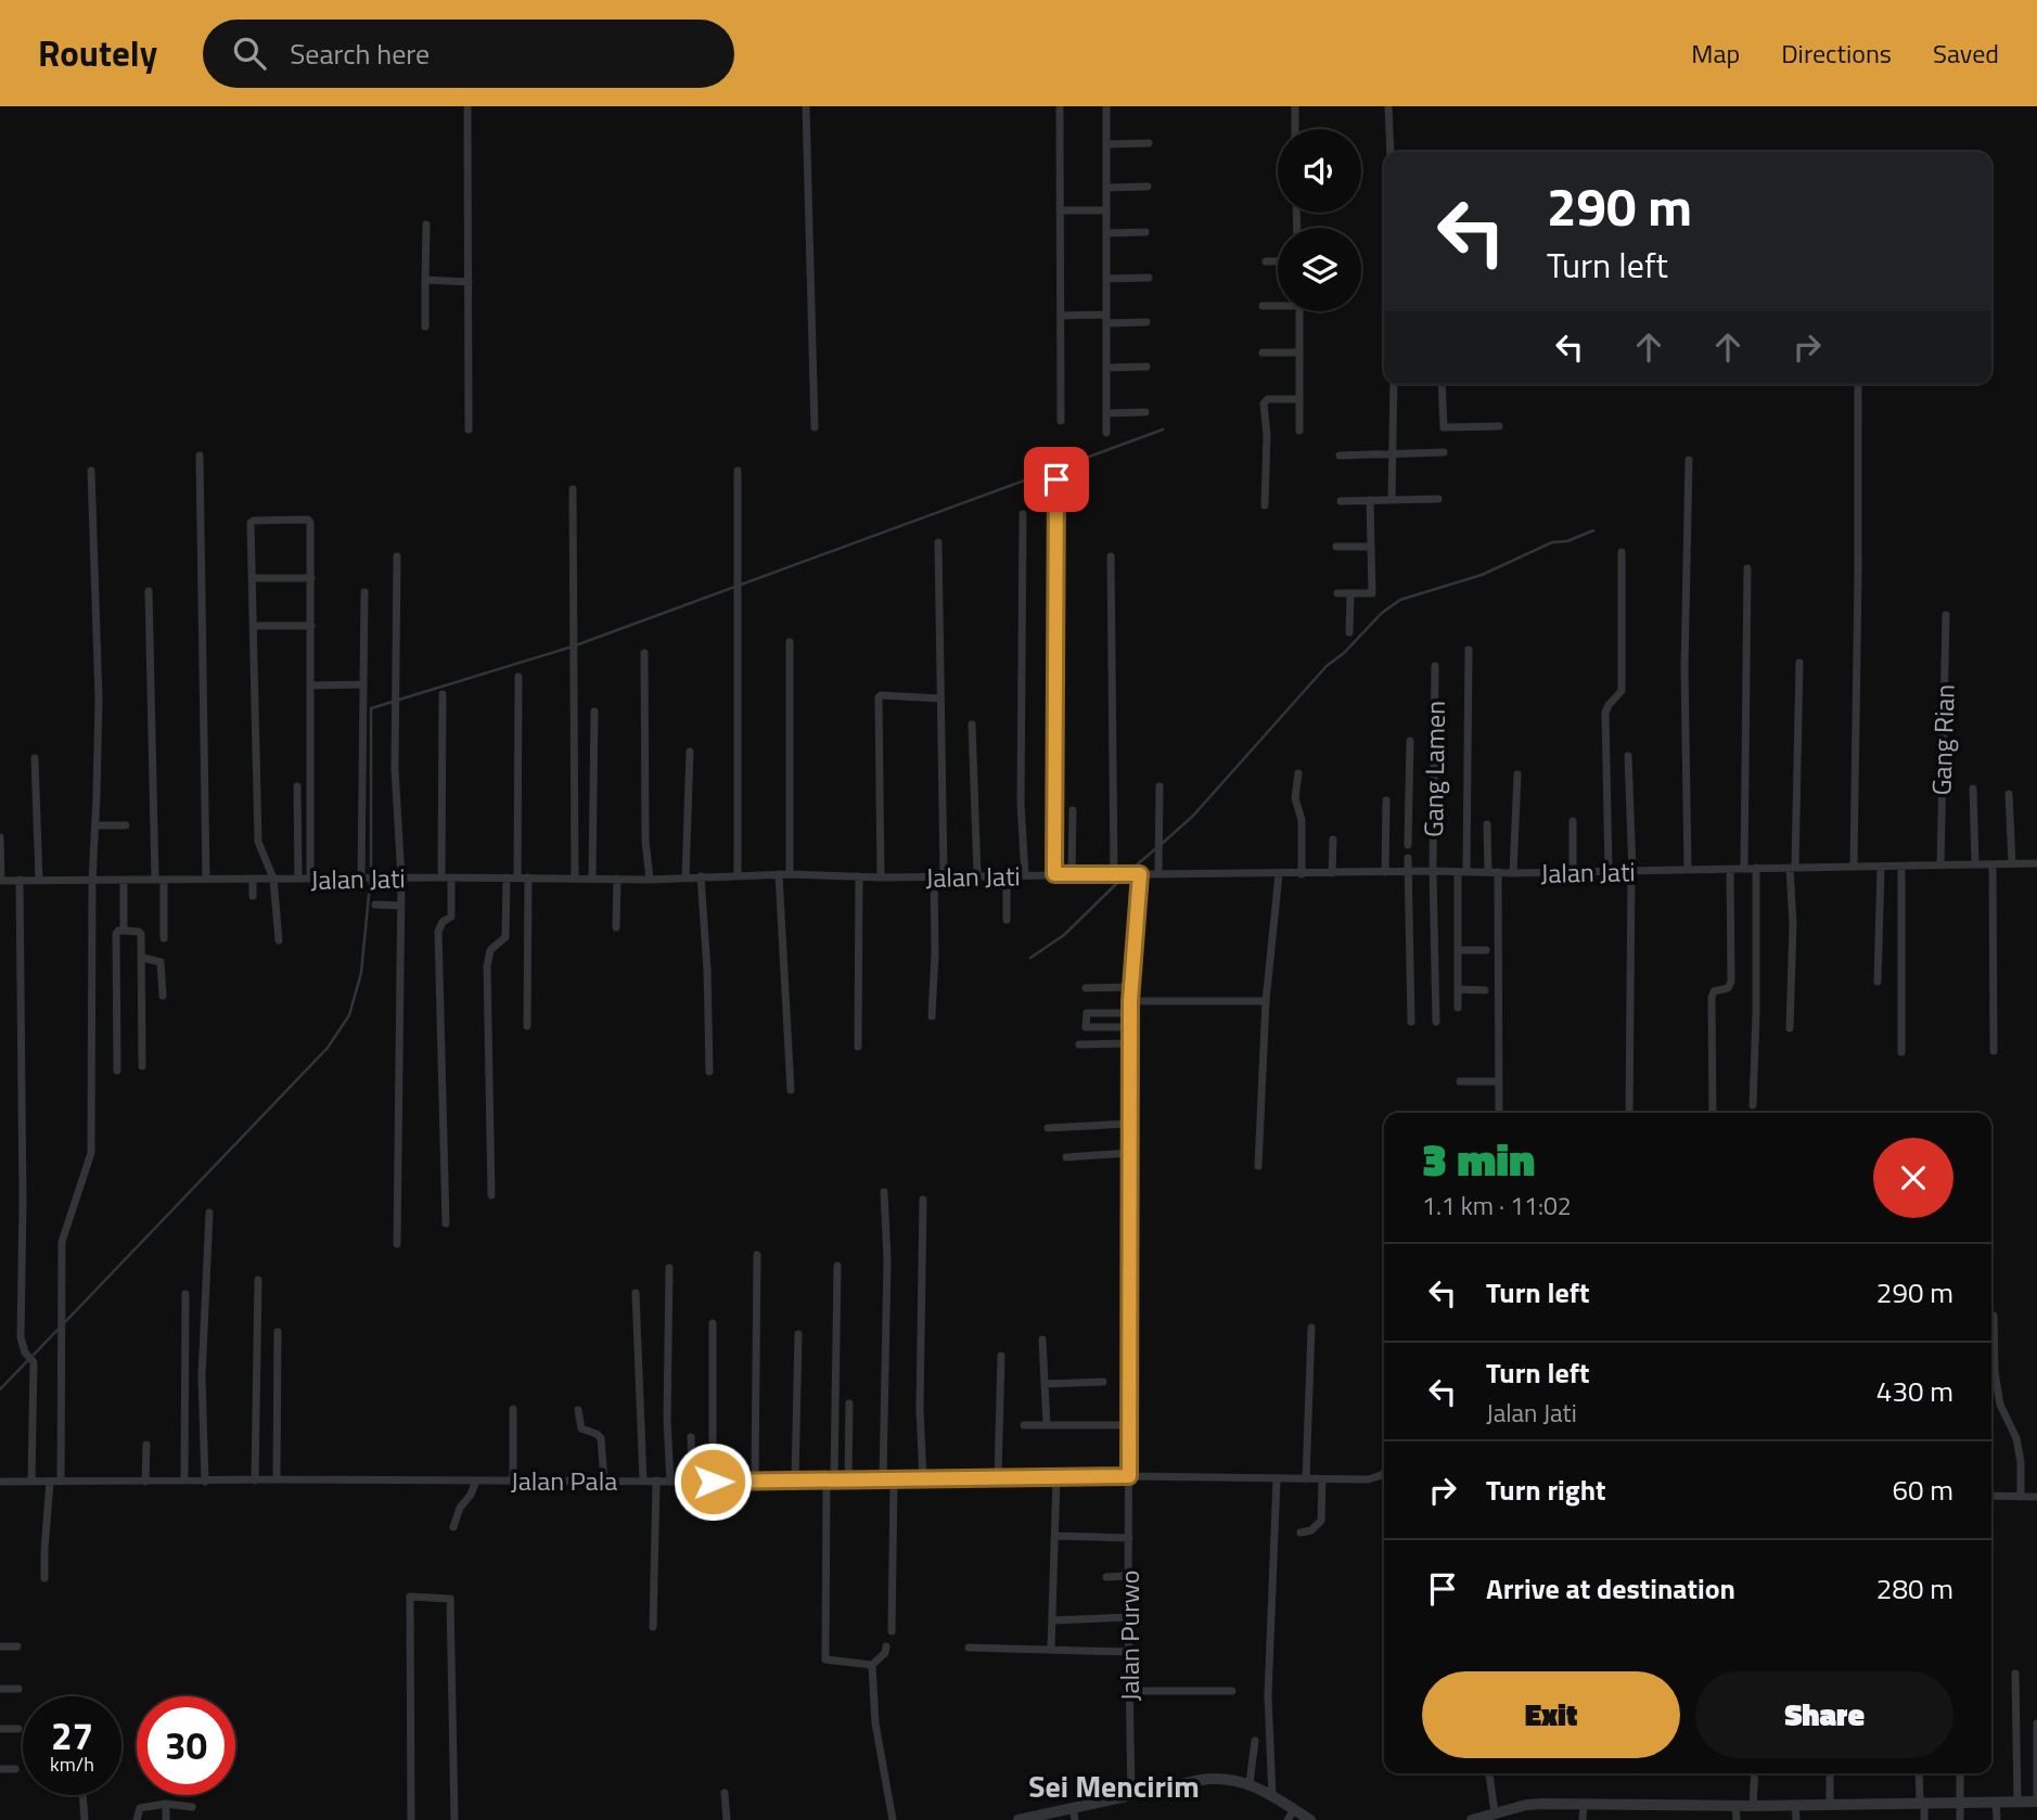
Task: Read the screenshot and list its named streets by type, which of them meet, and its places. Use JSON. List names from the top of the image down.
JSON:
{
  "streets": {
    "street": [
      "Gang Rian",
      "Gang Lamen",
      "Jalan Jati",
      "Jalan Pala",
      "Jalan Purwo"
    ]
  },
  "crossings": [
    ["Gang Rian", "Jalan Jati"],
    ["Gang Lamen", "Jalan Jati"],
    ["Jalan Jati", "Jalan Purwo"],
    ["Jalan Pala", "Jalan Purwo"]
  ],
  "districts": ["Sei Mencirim"],
  "page": {
    "header": "Routely",
    "search": "Search here",
    "nav": ["Map", "Directions", "Saved"],
    "turn": ["290 m", "Turn left"],
    "heading": ["3 min", "1.1 km · 11:02"],
    "list": [
      {
        "name": "Turn left",
        "value": "290 m"
      },
      {
        "name": "Turn left",
        "note": "Jalan Jati",
        "value": "430 m"
      },
      {
        "name": "Turn right",
        "value": "60 m"
      },
      {
        "name": "Arrive at destination",
        "value": "280 m"
      }
    ],
    "buttons": ["Exit", "Share"],
    "speed": "27 km/h",
    "limit": "30"
  }
}
